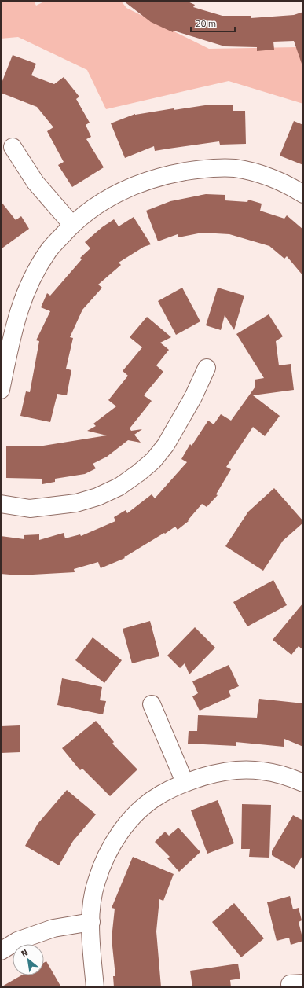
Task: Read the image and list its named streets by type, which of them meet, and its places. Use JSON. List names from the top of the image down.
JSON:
{
  "scale_bar": "20 m",
  "north": "top left"
}
